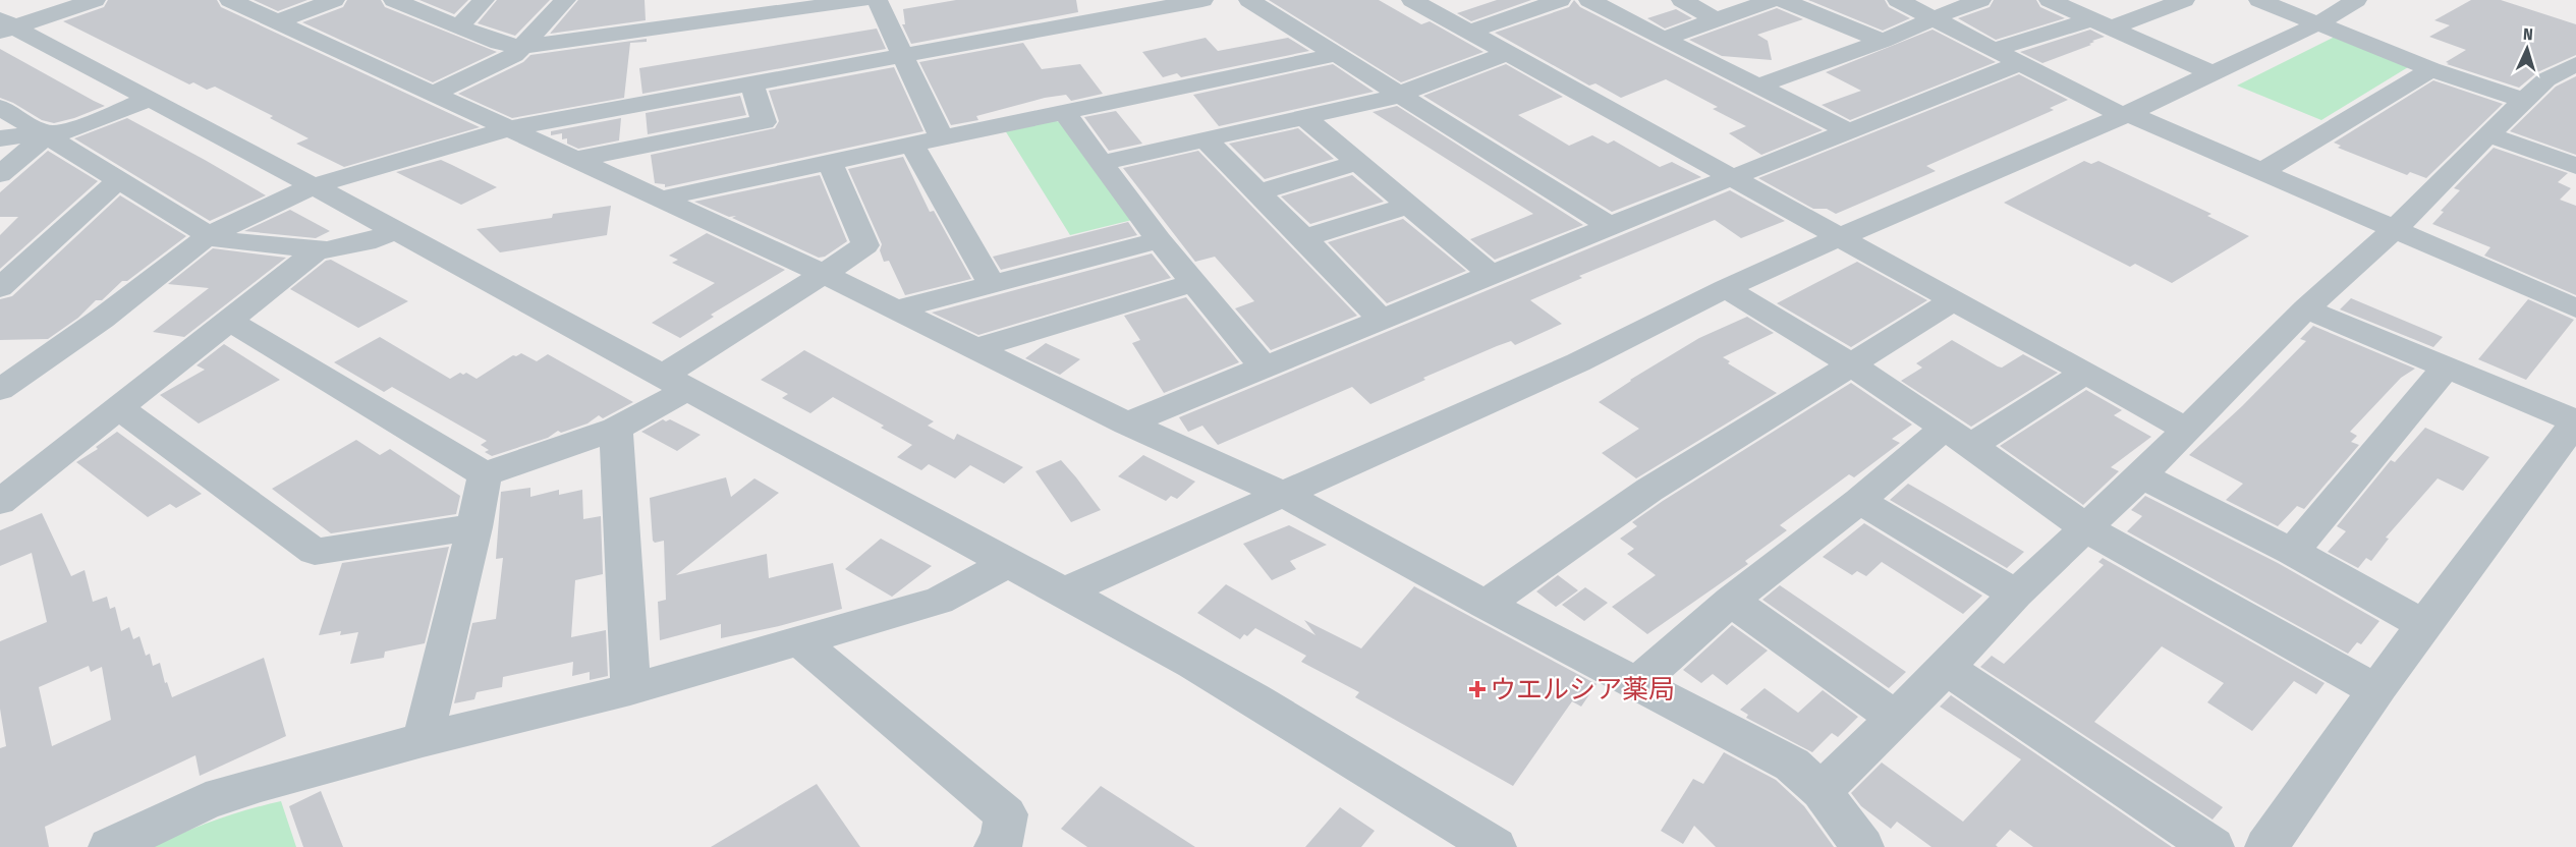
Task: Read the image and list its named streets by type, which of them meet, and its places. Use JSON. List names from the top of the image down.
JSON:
{
  "places": {
    "health": ["ウエルシア薬局"]
  },
  "north": "top"
}
